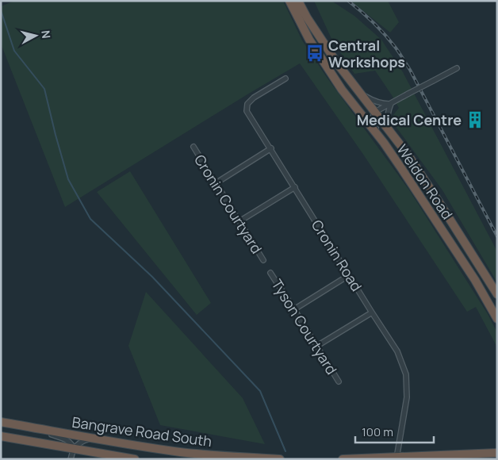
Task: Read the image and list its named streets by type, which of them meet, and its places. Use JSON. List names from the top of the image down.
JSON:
{
  "streets": {
    "highway": ["Weldon Road", "Bangrave Road South"],
    "street": ["Cronin Courtyard", "Cronin Road", "Tyson Courtyard"]
  },
  "places": {
    "bus stop": ["Central Workshops"],
    "building": ["Medical Centre"]
  },
  "scale_bar": "100 m",
  "north": "right"
}
